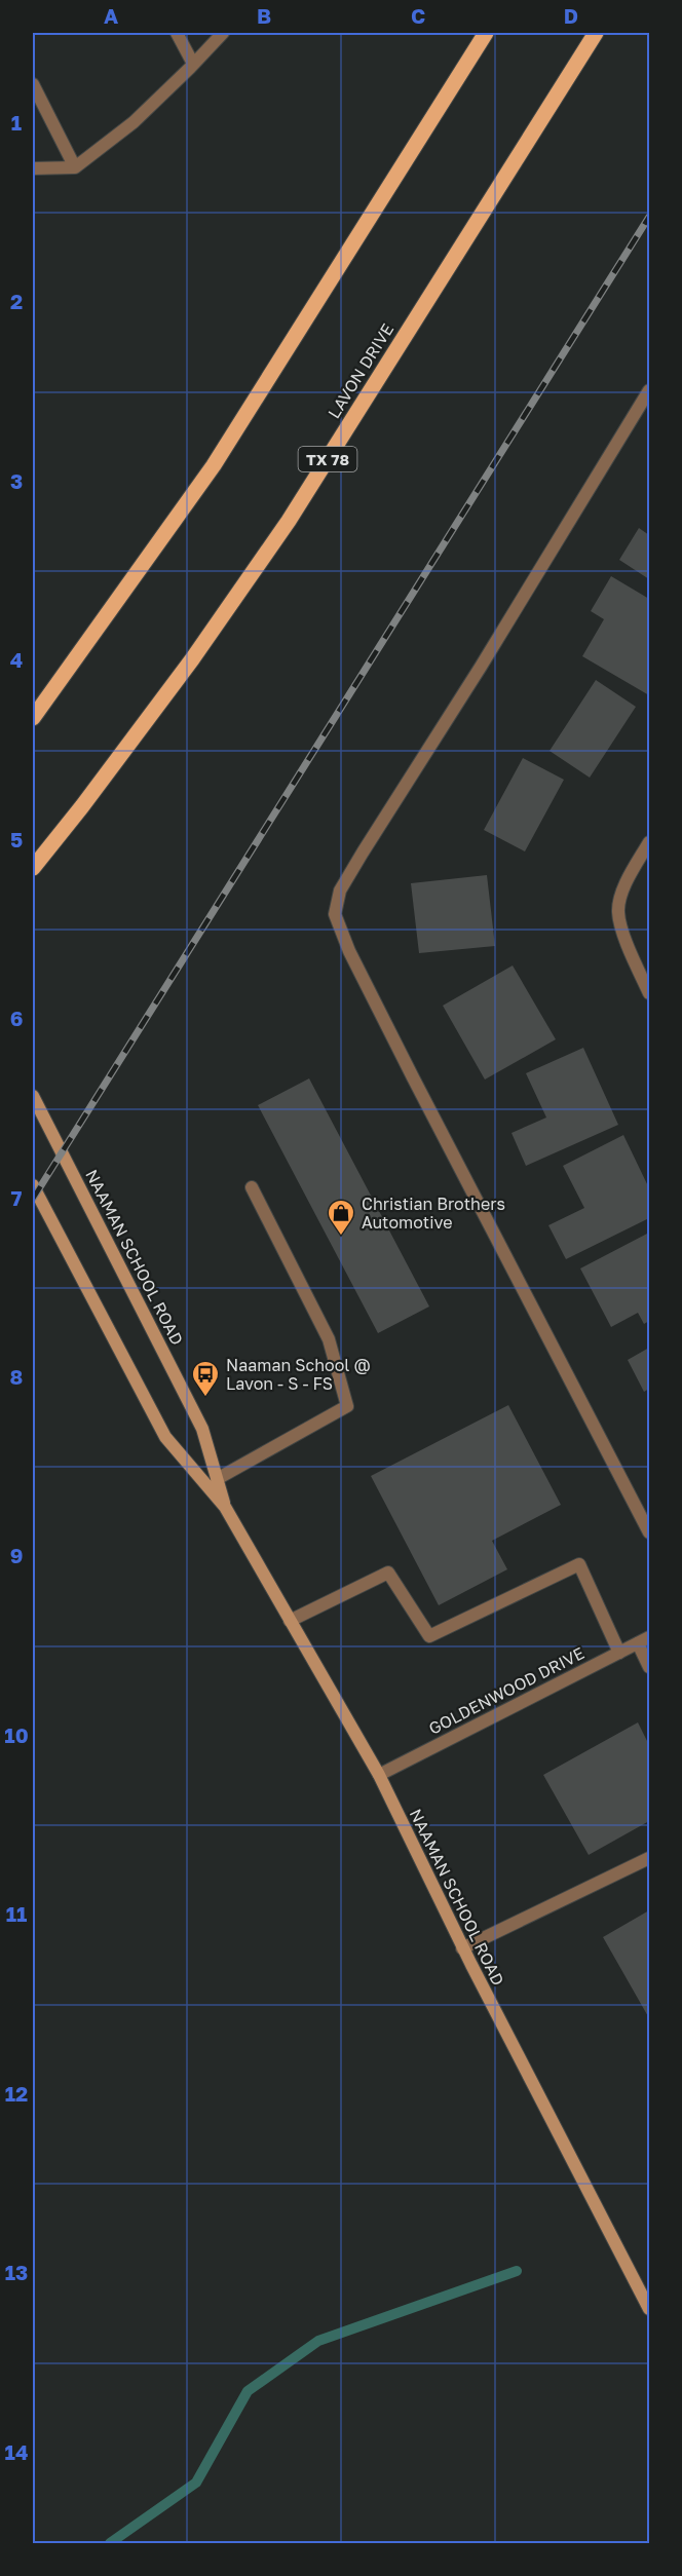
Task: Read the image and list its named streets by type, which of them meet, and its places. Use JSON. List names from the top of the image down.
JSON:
{
  "streets": {
    "main road": ["LAVON DRIVE", "TX 78", "NAAMAN SCHOOL ROAD"],
    "street": ["GOLDENWOOD DRIVE"]
  },
  "crossings": [
    ["NAAMAN SCHOOL ROAD", "GOLDENWOOD DRIVE"]
  ],
  "places": {
    "shop": ["Christian Brothers Automotive"],
    "bus stop": ["Naaman School @ Lavon - S - FS"]
  },
  "grid": {
    "columns": [
      "A",
      "B",
      "C",
      "D"
    ],
    "rows": [
      "1",
      "2",
      "3",
      "4",
      "5",
      "6",
      "7",
      "8",
      "9",
      "10",
      "11",
      "12",
      "13",
      "14"
    ]
  }
}
